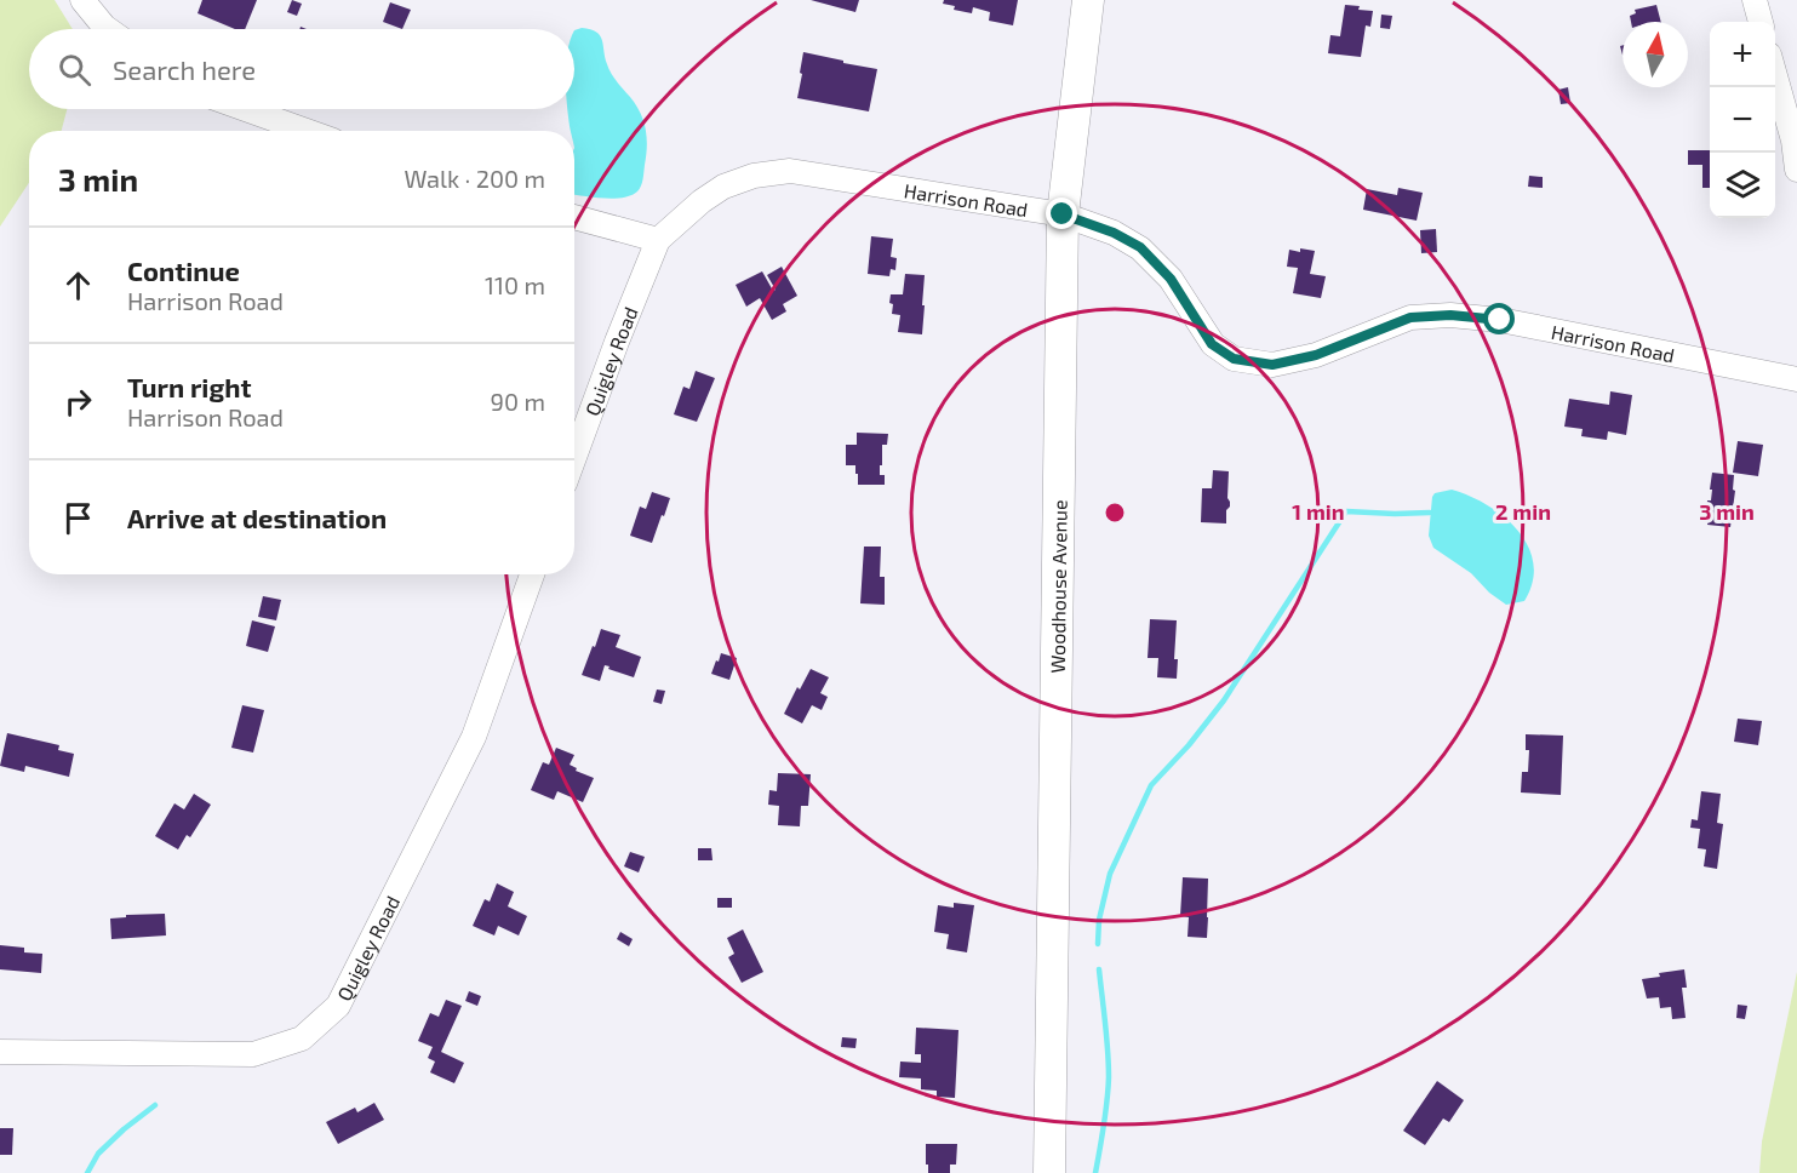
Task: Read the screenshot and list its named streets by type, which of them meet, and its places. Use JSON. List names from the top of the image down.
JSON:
{
  "streets": {
    "main road": ["Woodhouse Avenue"],
    "street": ["Harrison Road", "Quigley Road"]
  },
  "crossings": [
    ["Harrison Road", "Quigley Road"],
    ["Harrison Road", "Woodhouse Avenue"]
  ],
  "north": "top",
  "page": {
    "map_buttons": ["+", "−"],
    "search": "Search here",
    "heading": ["3 min", "Walk · 200 m"],
    "list": [
      ["Continue", "Harrison Road", "110 m"],
      ["Turn right", "Harrison Road", "90 m"],
      "Arrive at destination"
    ]
  },
  "rings": ["1 min", "2 min", "3 min"]
}
